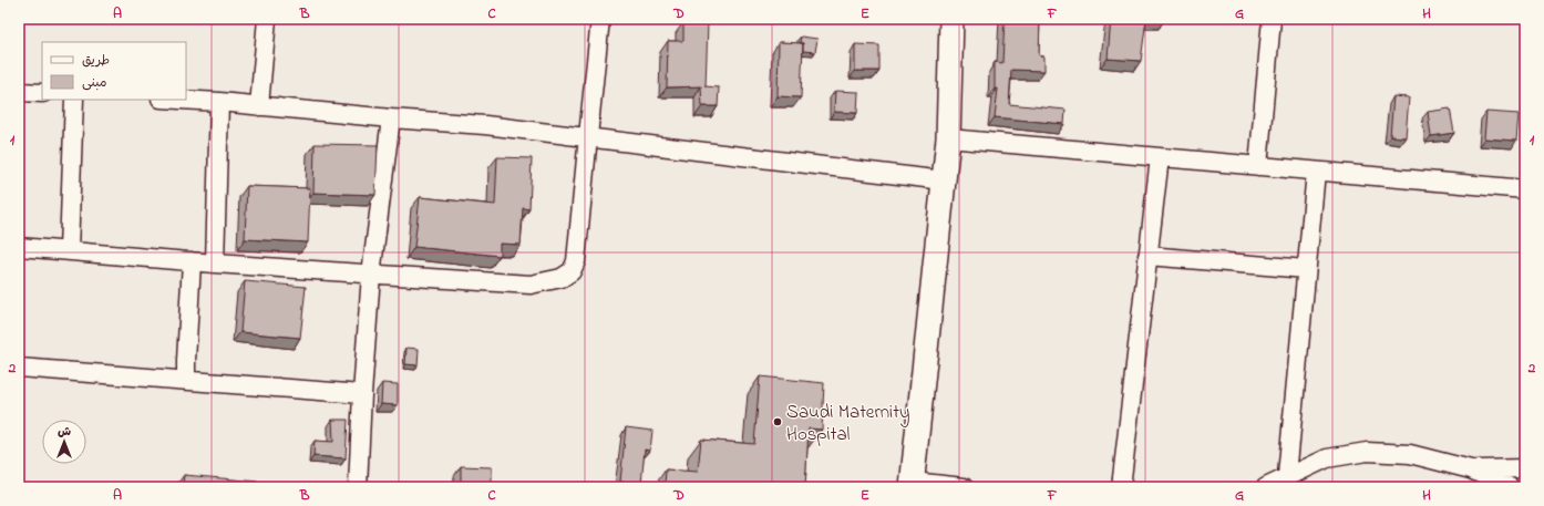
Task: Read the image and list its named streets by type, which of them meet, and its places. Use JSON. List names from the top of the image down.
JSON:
{
  "places": ["Saudi Maternity Hospital"],
  "legend": ["طريق", "مبنى"],
  "north": "top",
  "grid": {
    "columns": [
      "A",
      "B",
      "C",
      "D",
      "E",
      "F",
      "G",
      "H"
    ],
    "rows": ["1", "2"]
  }
}
